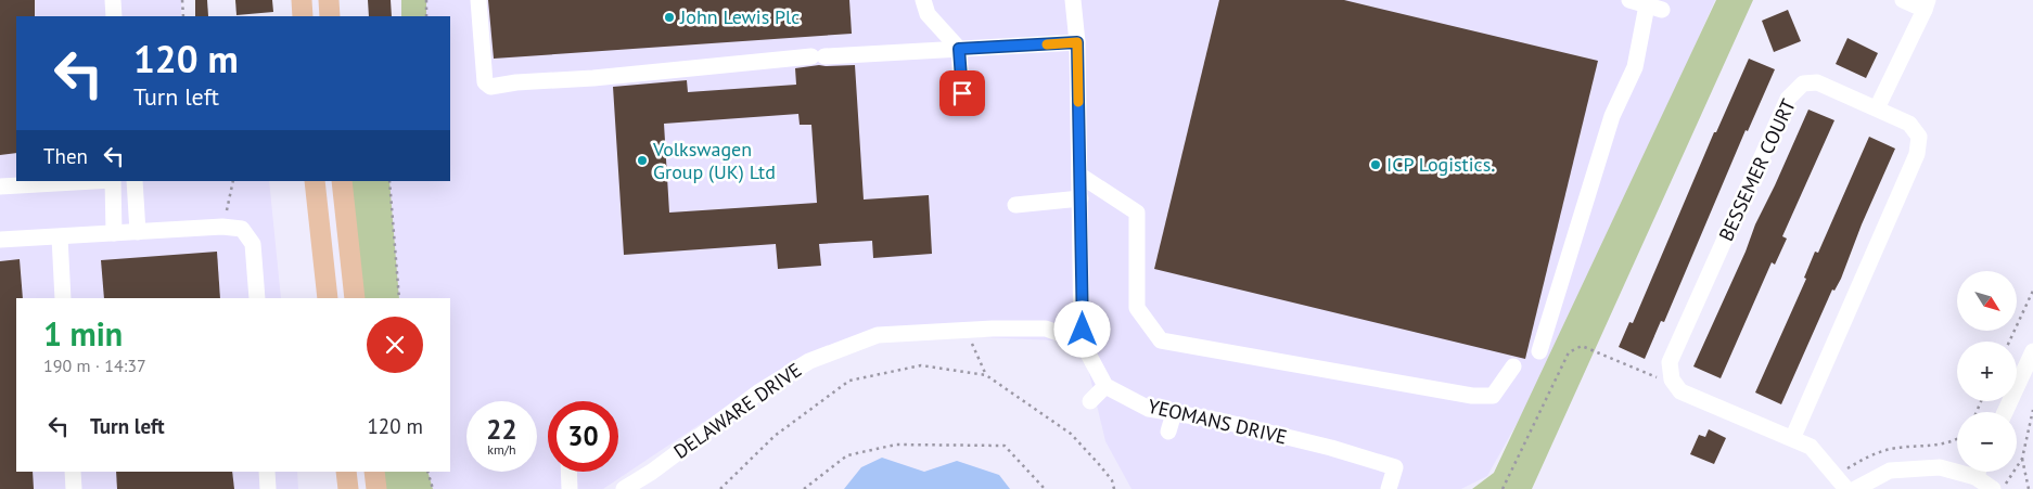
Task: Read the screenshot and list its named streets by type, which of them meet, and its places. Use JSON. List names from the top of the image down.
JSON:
{
  "streets": {
    "street": ["BESSEMER COURT", "DELAWARE DRIVE", "YEOMANS DRIVE"]
  },
  "places": ["John Lewis Plc", "Volkswagen Group (UK) Ltd", "ICP Logistics."],
  "north": "bottom right",
  "page": {
    "turn": ["120 m", "Turn left"],
    "then": "Then",
    "map_buttons": ["+", "−"],
    "heading": ["1 min", "190 m · 14:37"],
    "list": [
      {
        "name": "Turn left",
        "value": "120 m"
      }
    ],
    "speed": "22 km/h",
    "limit": "30"
  }
}
